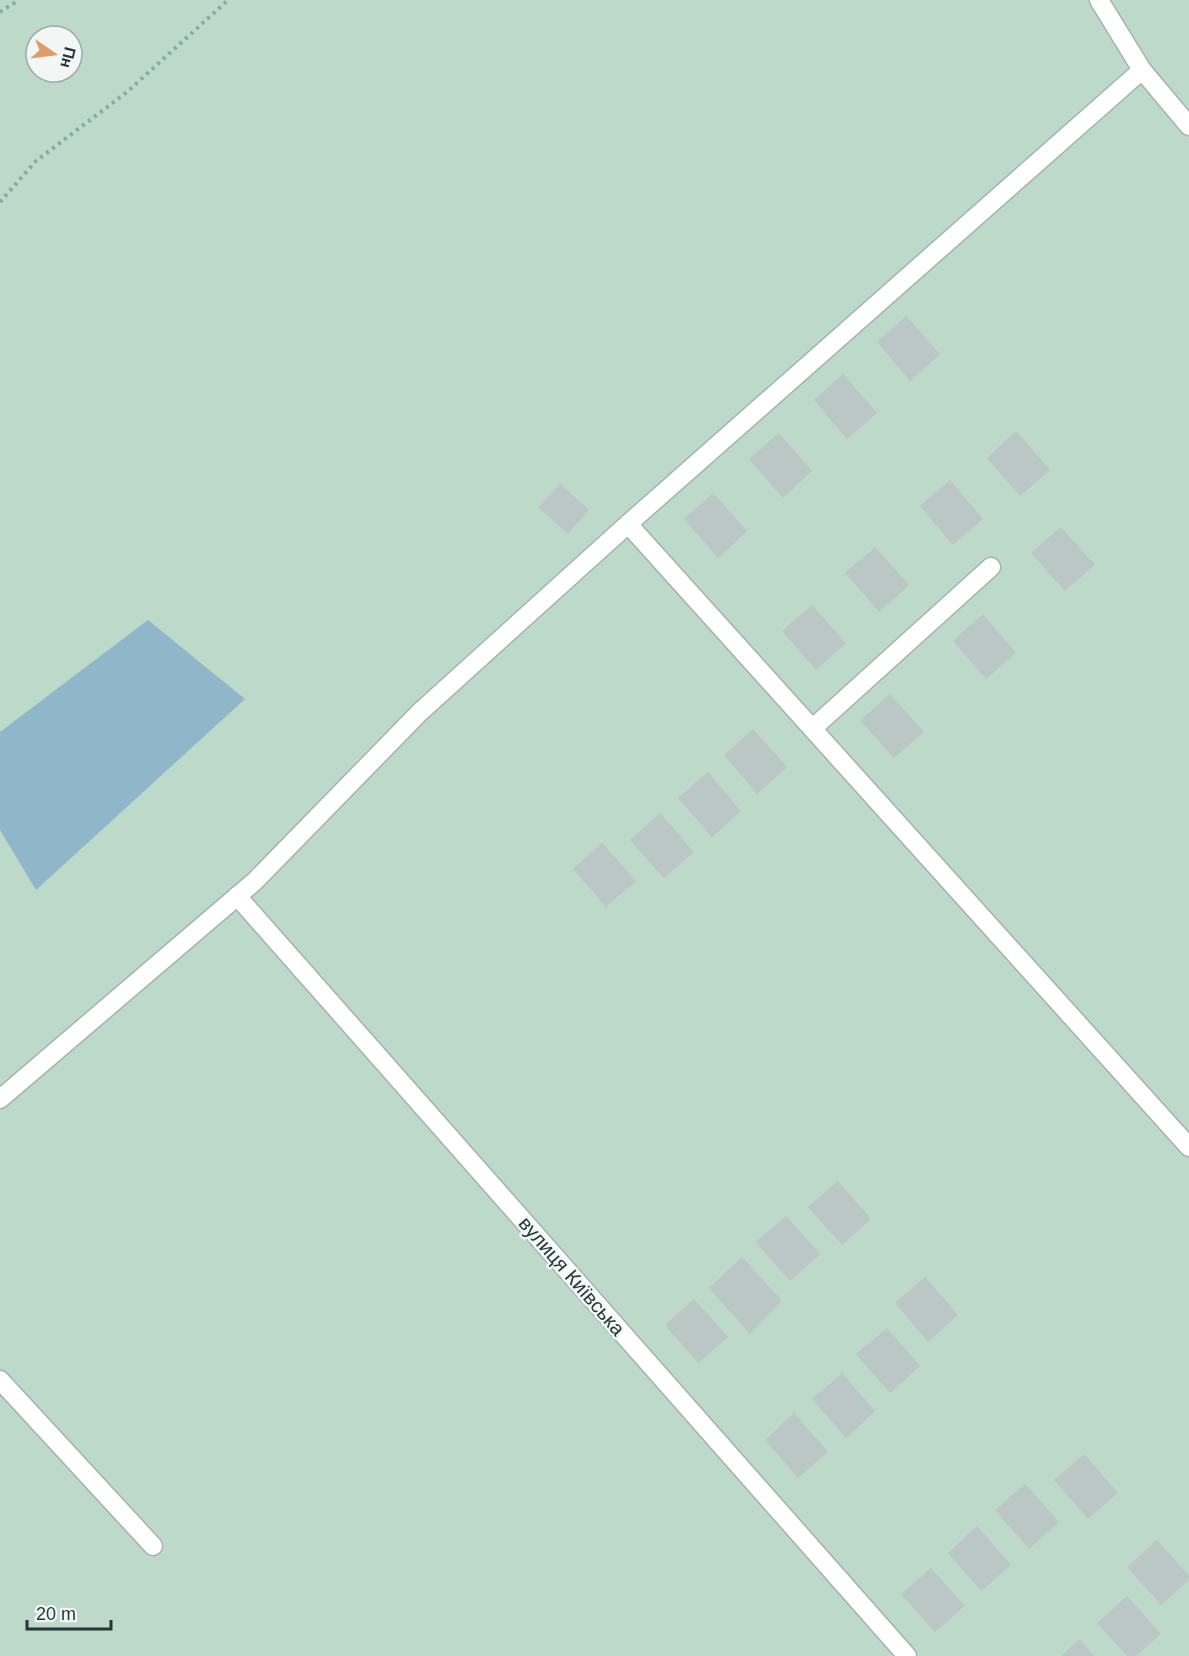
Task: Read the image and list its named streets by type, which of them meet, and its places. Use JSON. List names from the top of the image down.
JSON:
{
  "streets": {
    "street": ["вулиця Київська"]
  },
  "scale_bar": "20 m",
  "north": "right"
}
